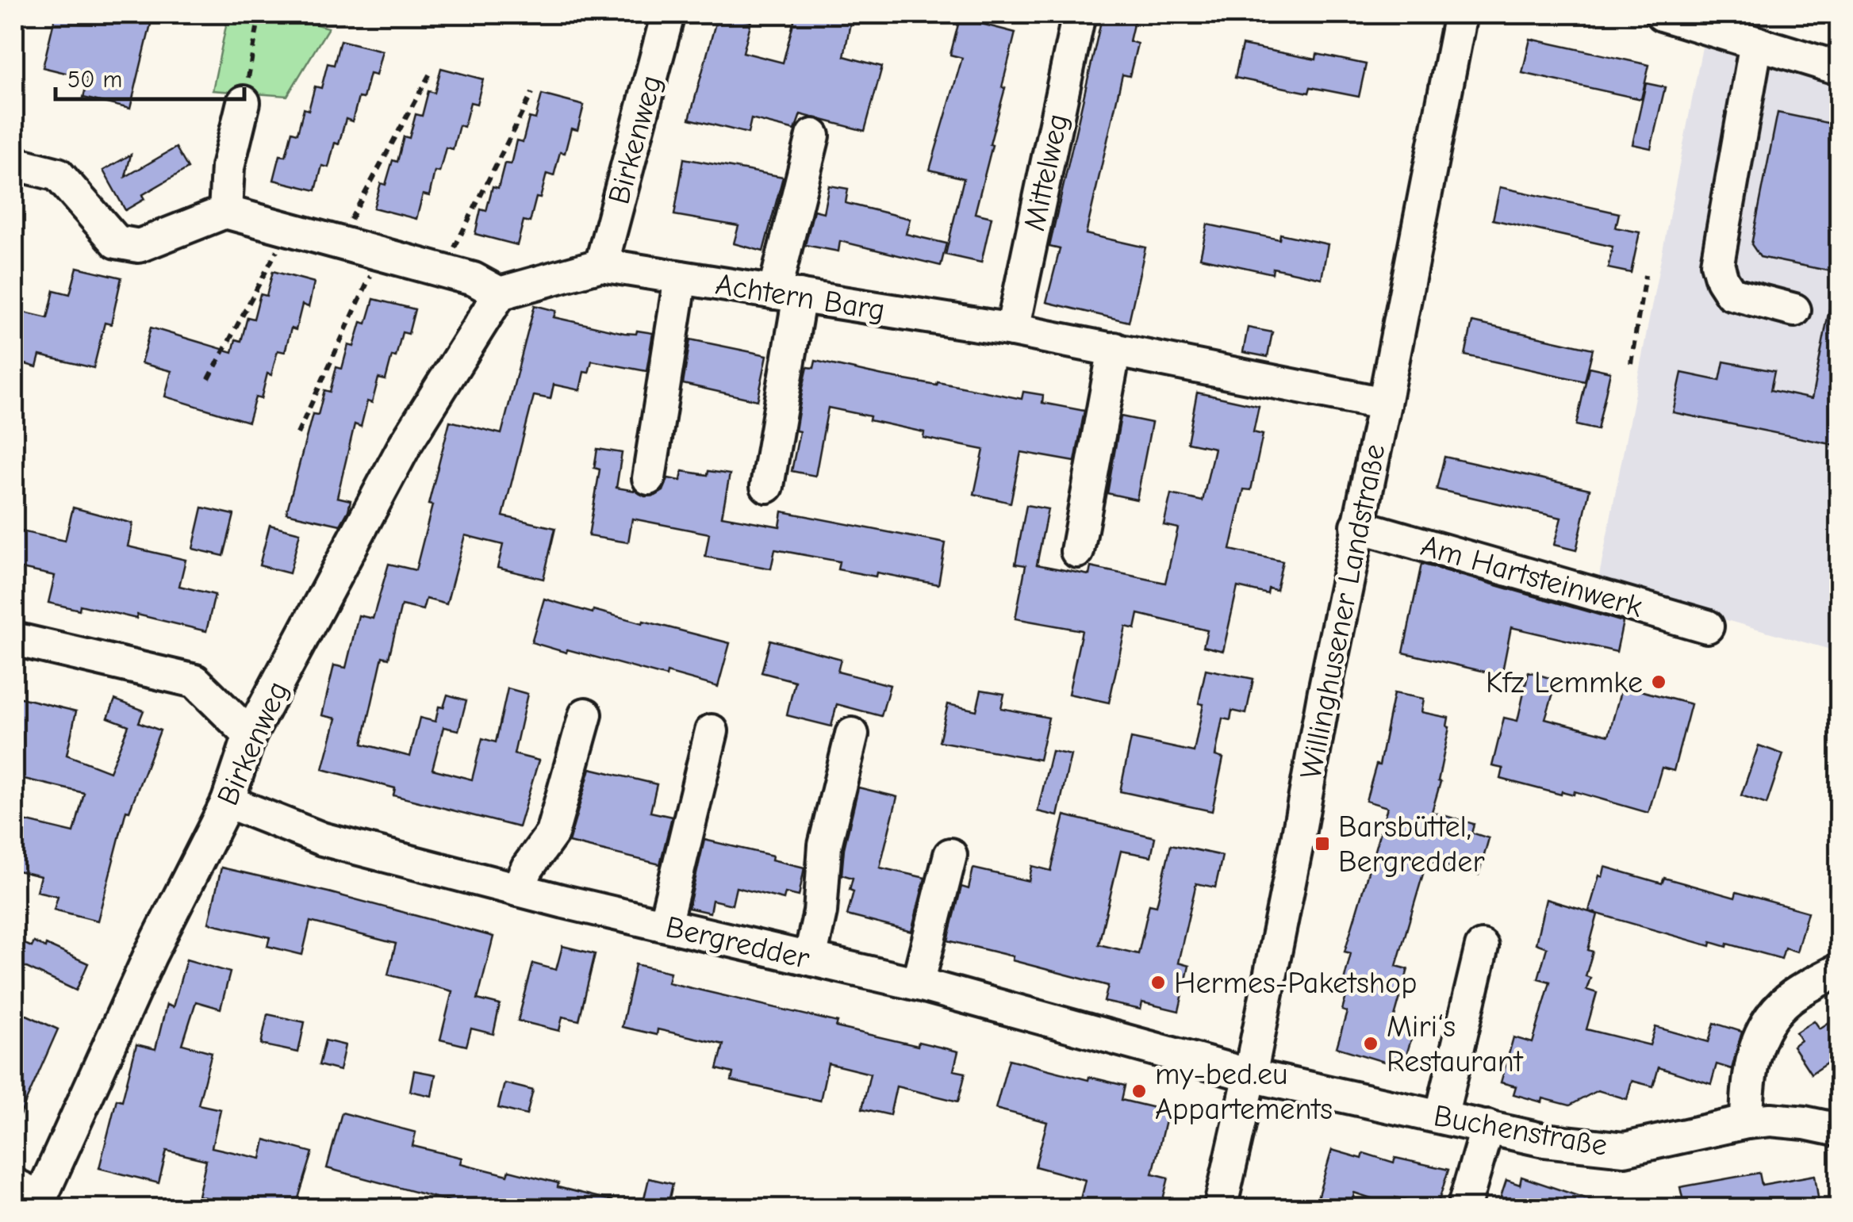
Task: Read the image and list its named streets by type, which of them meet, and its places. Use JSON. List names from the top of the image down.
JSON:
{
  "streets": {
    "street": [
      "Birkenweg",
      "Mittelweg",
      "Achtern Barg",
      "Am Hartsteinwerk",
      "Willinghusener Landstraße",
      "Bergredder",
      "Buchenstraße"
    ]
  },
  "crossings": [
    ["Birkenweg", "Achtern Barg"],
    ["Birkenweg", "Bergredder"],
    ["Mittelweg", "Achtern Barg"],
    ["Achtern Barg", "Willinghusener Landstraße"],
    ["Am Hartsteinwerk", "Willinghusener Landstraße"],
    ["Willinghusener Landstraße", "Bergredder"],
    ["Willinghusener Landstraße", "Buchenstraße"],
    ["Bergredder", "Buchenstraße"]
  ],
  "places": {
    "other": [
      "Kfz Lemmke",
      "Hermes-Paketshop",
      "Miri‘s Restaurant",
      "my-bed.eu Appartements"
    ],
    "transit": ["Barsbüttel, Bergredder"]
  },
  "scale_bar": "50 m"
}
